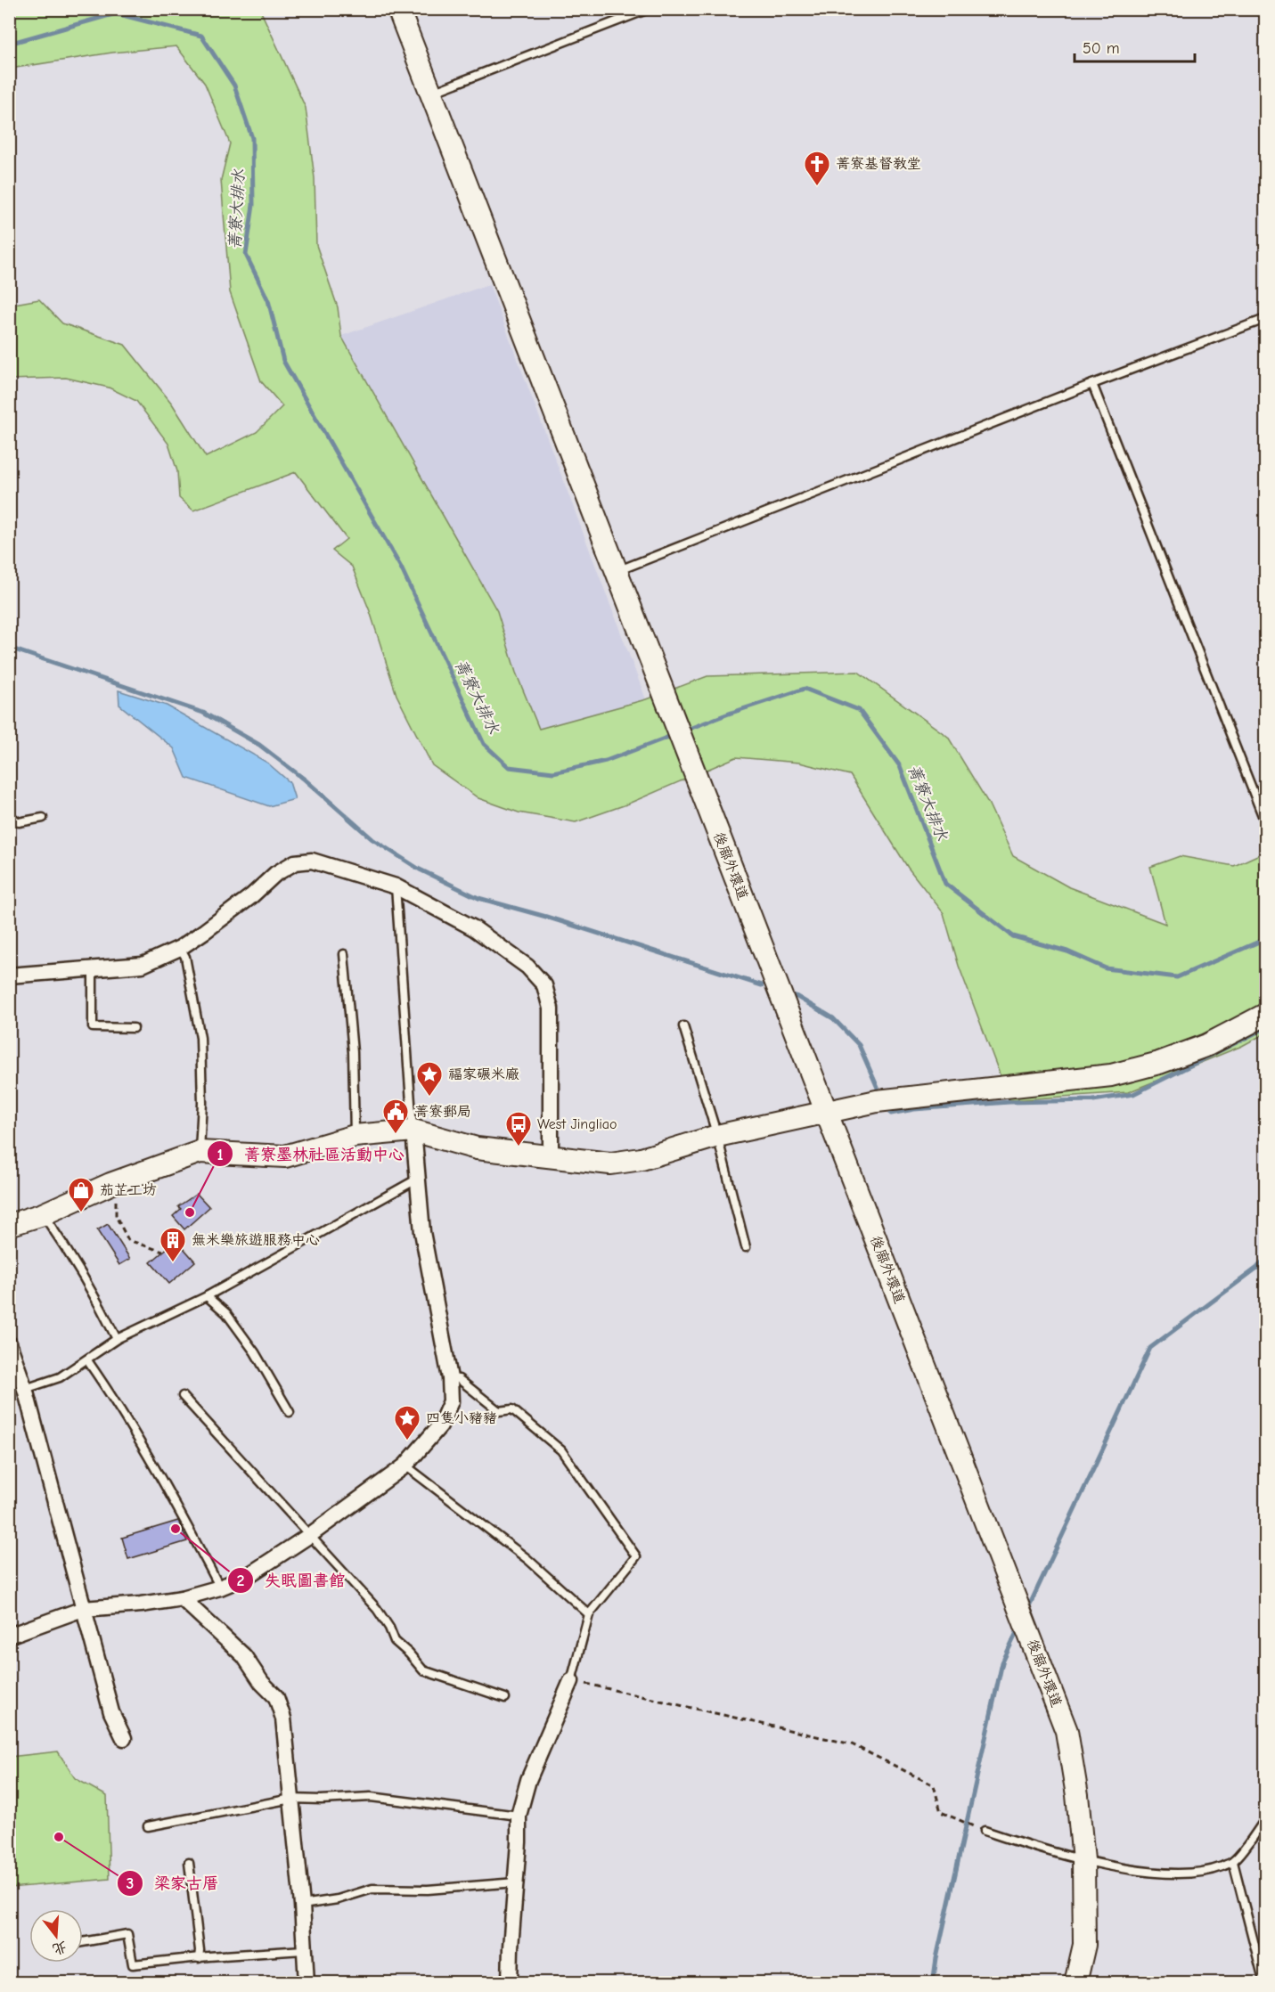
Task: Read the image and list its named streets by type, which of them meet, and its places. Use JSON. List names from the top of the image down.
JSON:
{
  "streets": {
    "street": ["後廍外環道"]
  },
  "water": ["菁寮大排水"],
  "places": {
    "church": ["菁寮基督教堂"],
    "place": ["福家碾米廠", "四隻小豬豬"],
    "public building": ["菁寮郵局"],
    "bus stop": ["West Jingliao"],
    "other": ["菁寮墨林社區活動中心", "失眠圖書館", "梁家古厝"],
    "shop": ["茄芷工坊"],
    "building": ["無米樂旅遊服務中心"]
  },
  "scale_bar": "50 m",
  "north": "bottom"
}
